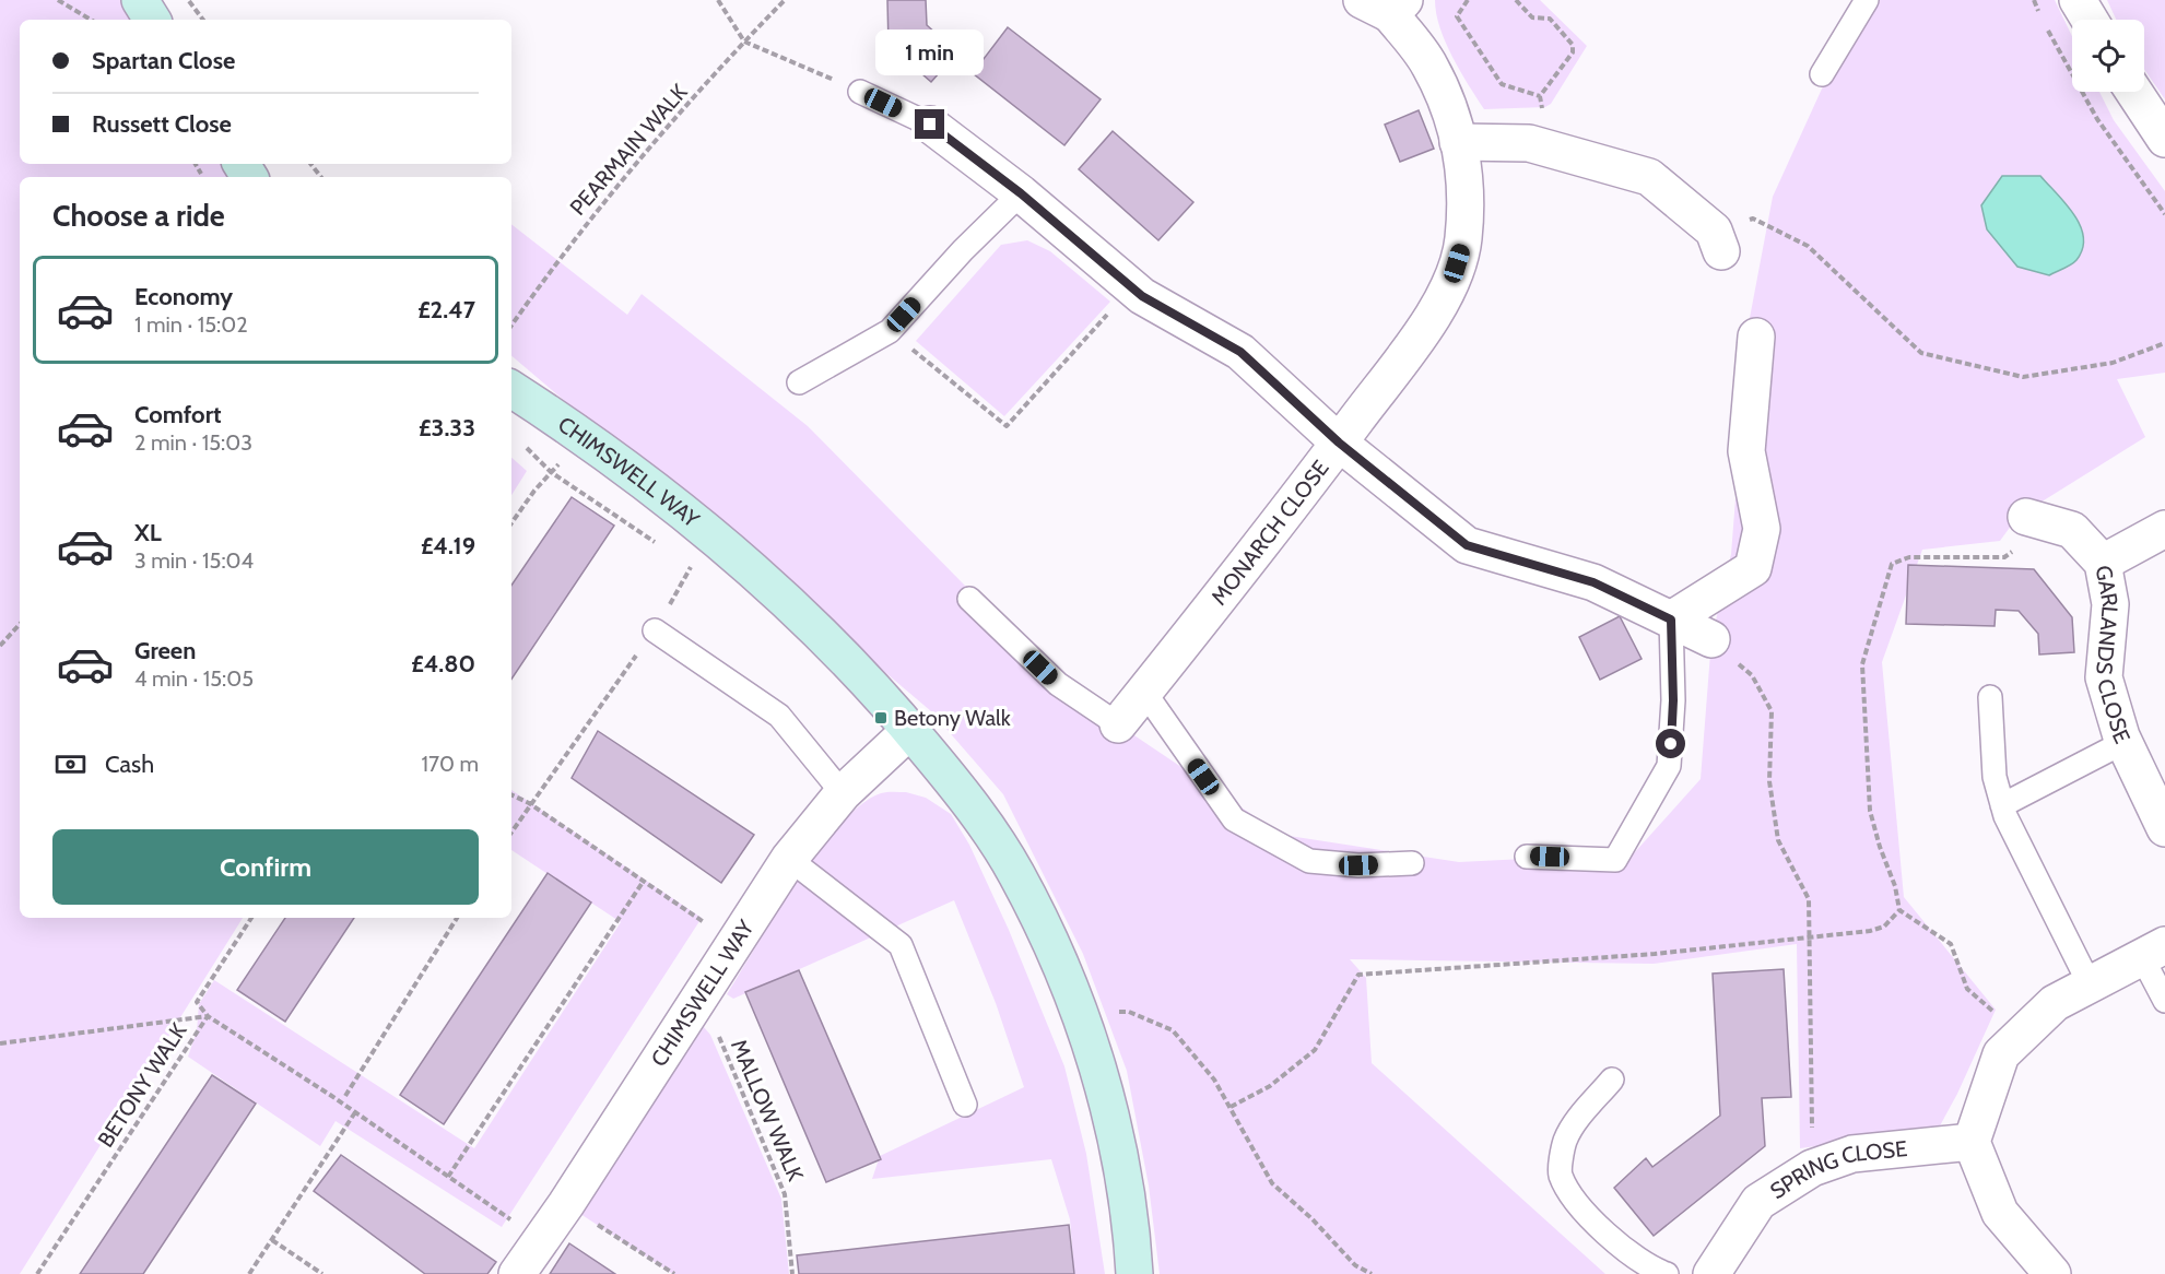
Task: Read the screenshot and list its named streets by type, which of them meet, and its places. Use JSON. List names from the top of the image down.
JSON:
{
  "streets": {
    "street": [
      "CHIMSWELL WAY",
      "MONARCH CLOSE",
      "GARLANDS CLOSE",
      "SPRING CLOSE"
    ],
    "path": ["PEARMAIN WALK", "BETONY WALK", "MALLOW WALK"]
  },
  "crossings": [
    ["CHIMSWELL WAY", "MALLOW WALK"]
  ],
  "places": {
    "transit": ["Betony Walk"]
  },
  "page": {
    "banner": ["Spartan Close", "Russett Close"],
    "bubble": "1 min",
    "heading": "Choose a ride",
    "list": [
      {
        "name": "Economy",
        "note": "1 min · 15:02",
        "value": "£2.47"
      },
      {
        "name": "Comfort",
        "note": "2 min · 15:03",
        "value": "£3.33"
      },
      {
        "name": "XL",
        "note": "3 min · 15:04",
        "value": "£4.19"
      },
      {
        "name": "Green",
        "note": "4 min · 15:05",
        "value": "£4.80"
      }
    ],
    "pay": ["Cash", "170 m"],
    "buttons": "Confirm"
  }
}
